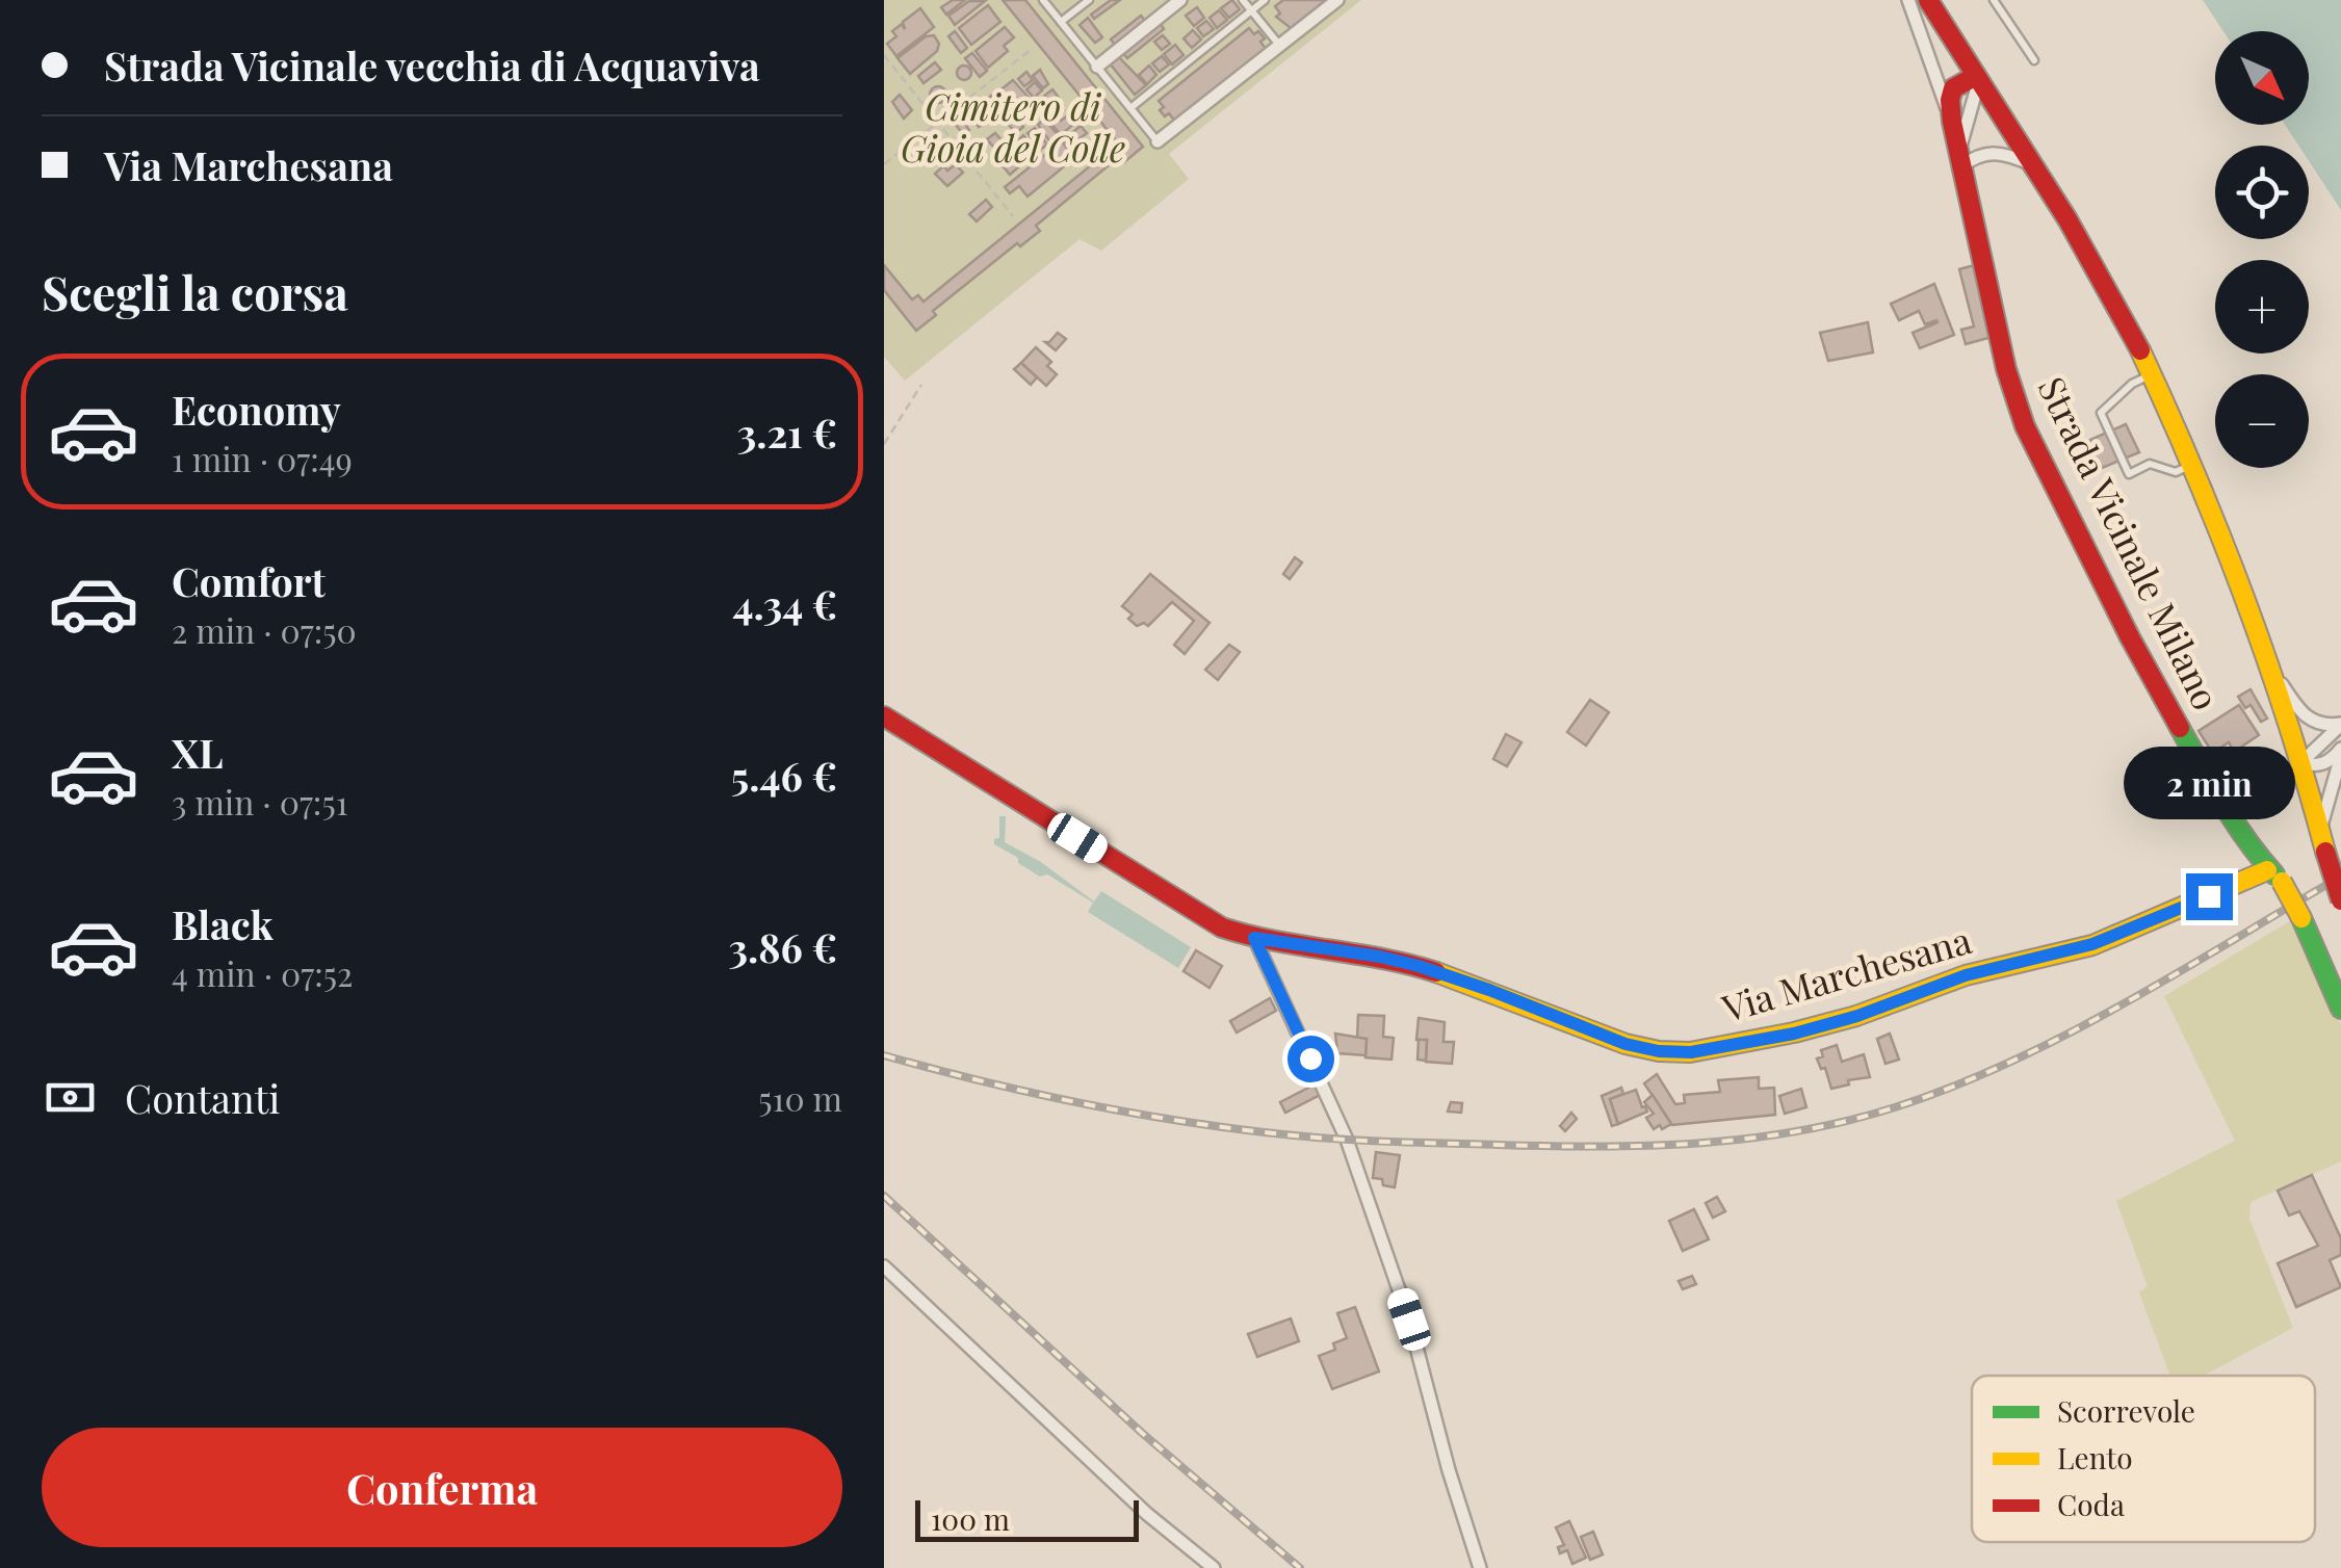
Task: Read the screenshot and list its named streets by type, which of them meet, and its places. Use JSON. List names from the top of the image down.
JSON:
{
  "streets": {
    "street": ["Strada Vicinale Milano", "Via Marchesana"]
  },
  "crossings": [
    ["Strada Vicinale Milano", "Via Marchesana"]
  ],
  "parks": ["Cimitero di Gioia del Colle"],
  "legend": ["Scorrevole", "Lento", "Coda"],
  "scale_bar": "100 m",
  "north": "bottom right",
  "page": {
    "banner": ["Strada Vicinale vecchia di Acquaviva", "Via Marchesana"],
    "map_buttons": ["+", "−"],
    "heading": "Scegli la corsa",
    "list": [
      {
        "name": "Economy",
        "note": "1 min · 07:49",
        "value": "3.21 €"
      },
      {
        "name": "Comfort",
        "note": "2 min · 07:50",
        "value": "4.34 €"
      },
      {
        "name": "XL",
        "note": "3 min · 07:51",
        "value": "5.46 €"
      },
      {
        "name": "Black",
        "note": "4 min · 07:52",
        "value": "3.86 €"
      }
    ],
    "bubble": "2 min",
    "pay": ["Contanti", "510 m"],
    "buttons": "Conferma",
    "scale": "100 m"
  }
}
